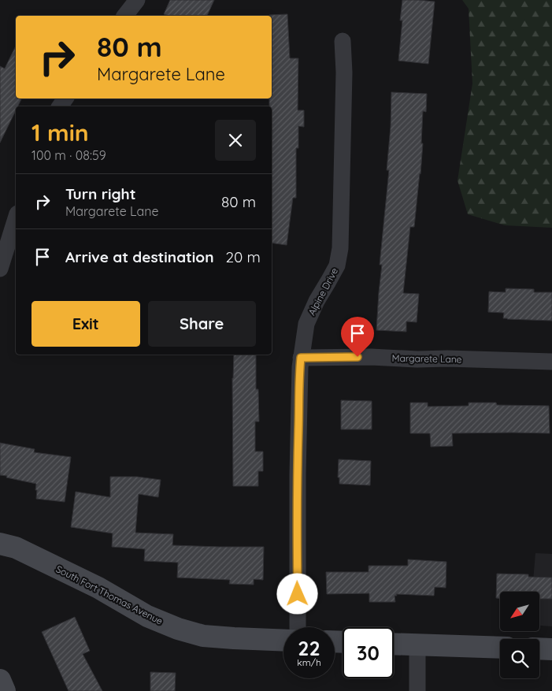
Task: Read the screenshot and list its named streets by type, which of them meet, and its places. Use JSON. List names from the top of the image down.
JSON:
{
  "streets": {
    "main road": ["South Fort Thomas Avenue"],
    "street": ["Alpine Drive", "Margarete Lane"]
  },
  "crossings": [
    ["Alpine Drive", "Margarete Lane"]
  ],
  "north": "bottom left",
  "page": {
    "turn": ["80 m", "Margarete Lane"],
    "heading": ["1 min", "100 m · 08:59"],
    "list": [
      {
        "name": "Turn right",
        "note": "Margarete Lane",
        "value": "80 m"
      },
      {
        "name": "Arrive at destination",
        "value": "20 m"
      }
    ],
    "buttons": ["Exit", "Share"],
    "speed": "22 km/h",
    "limit": "30"
  }
}
